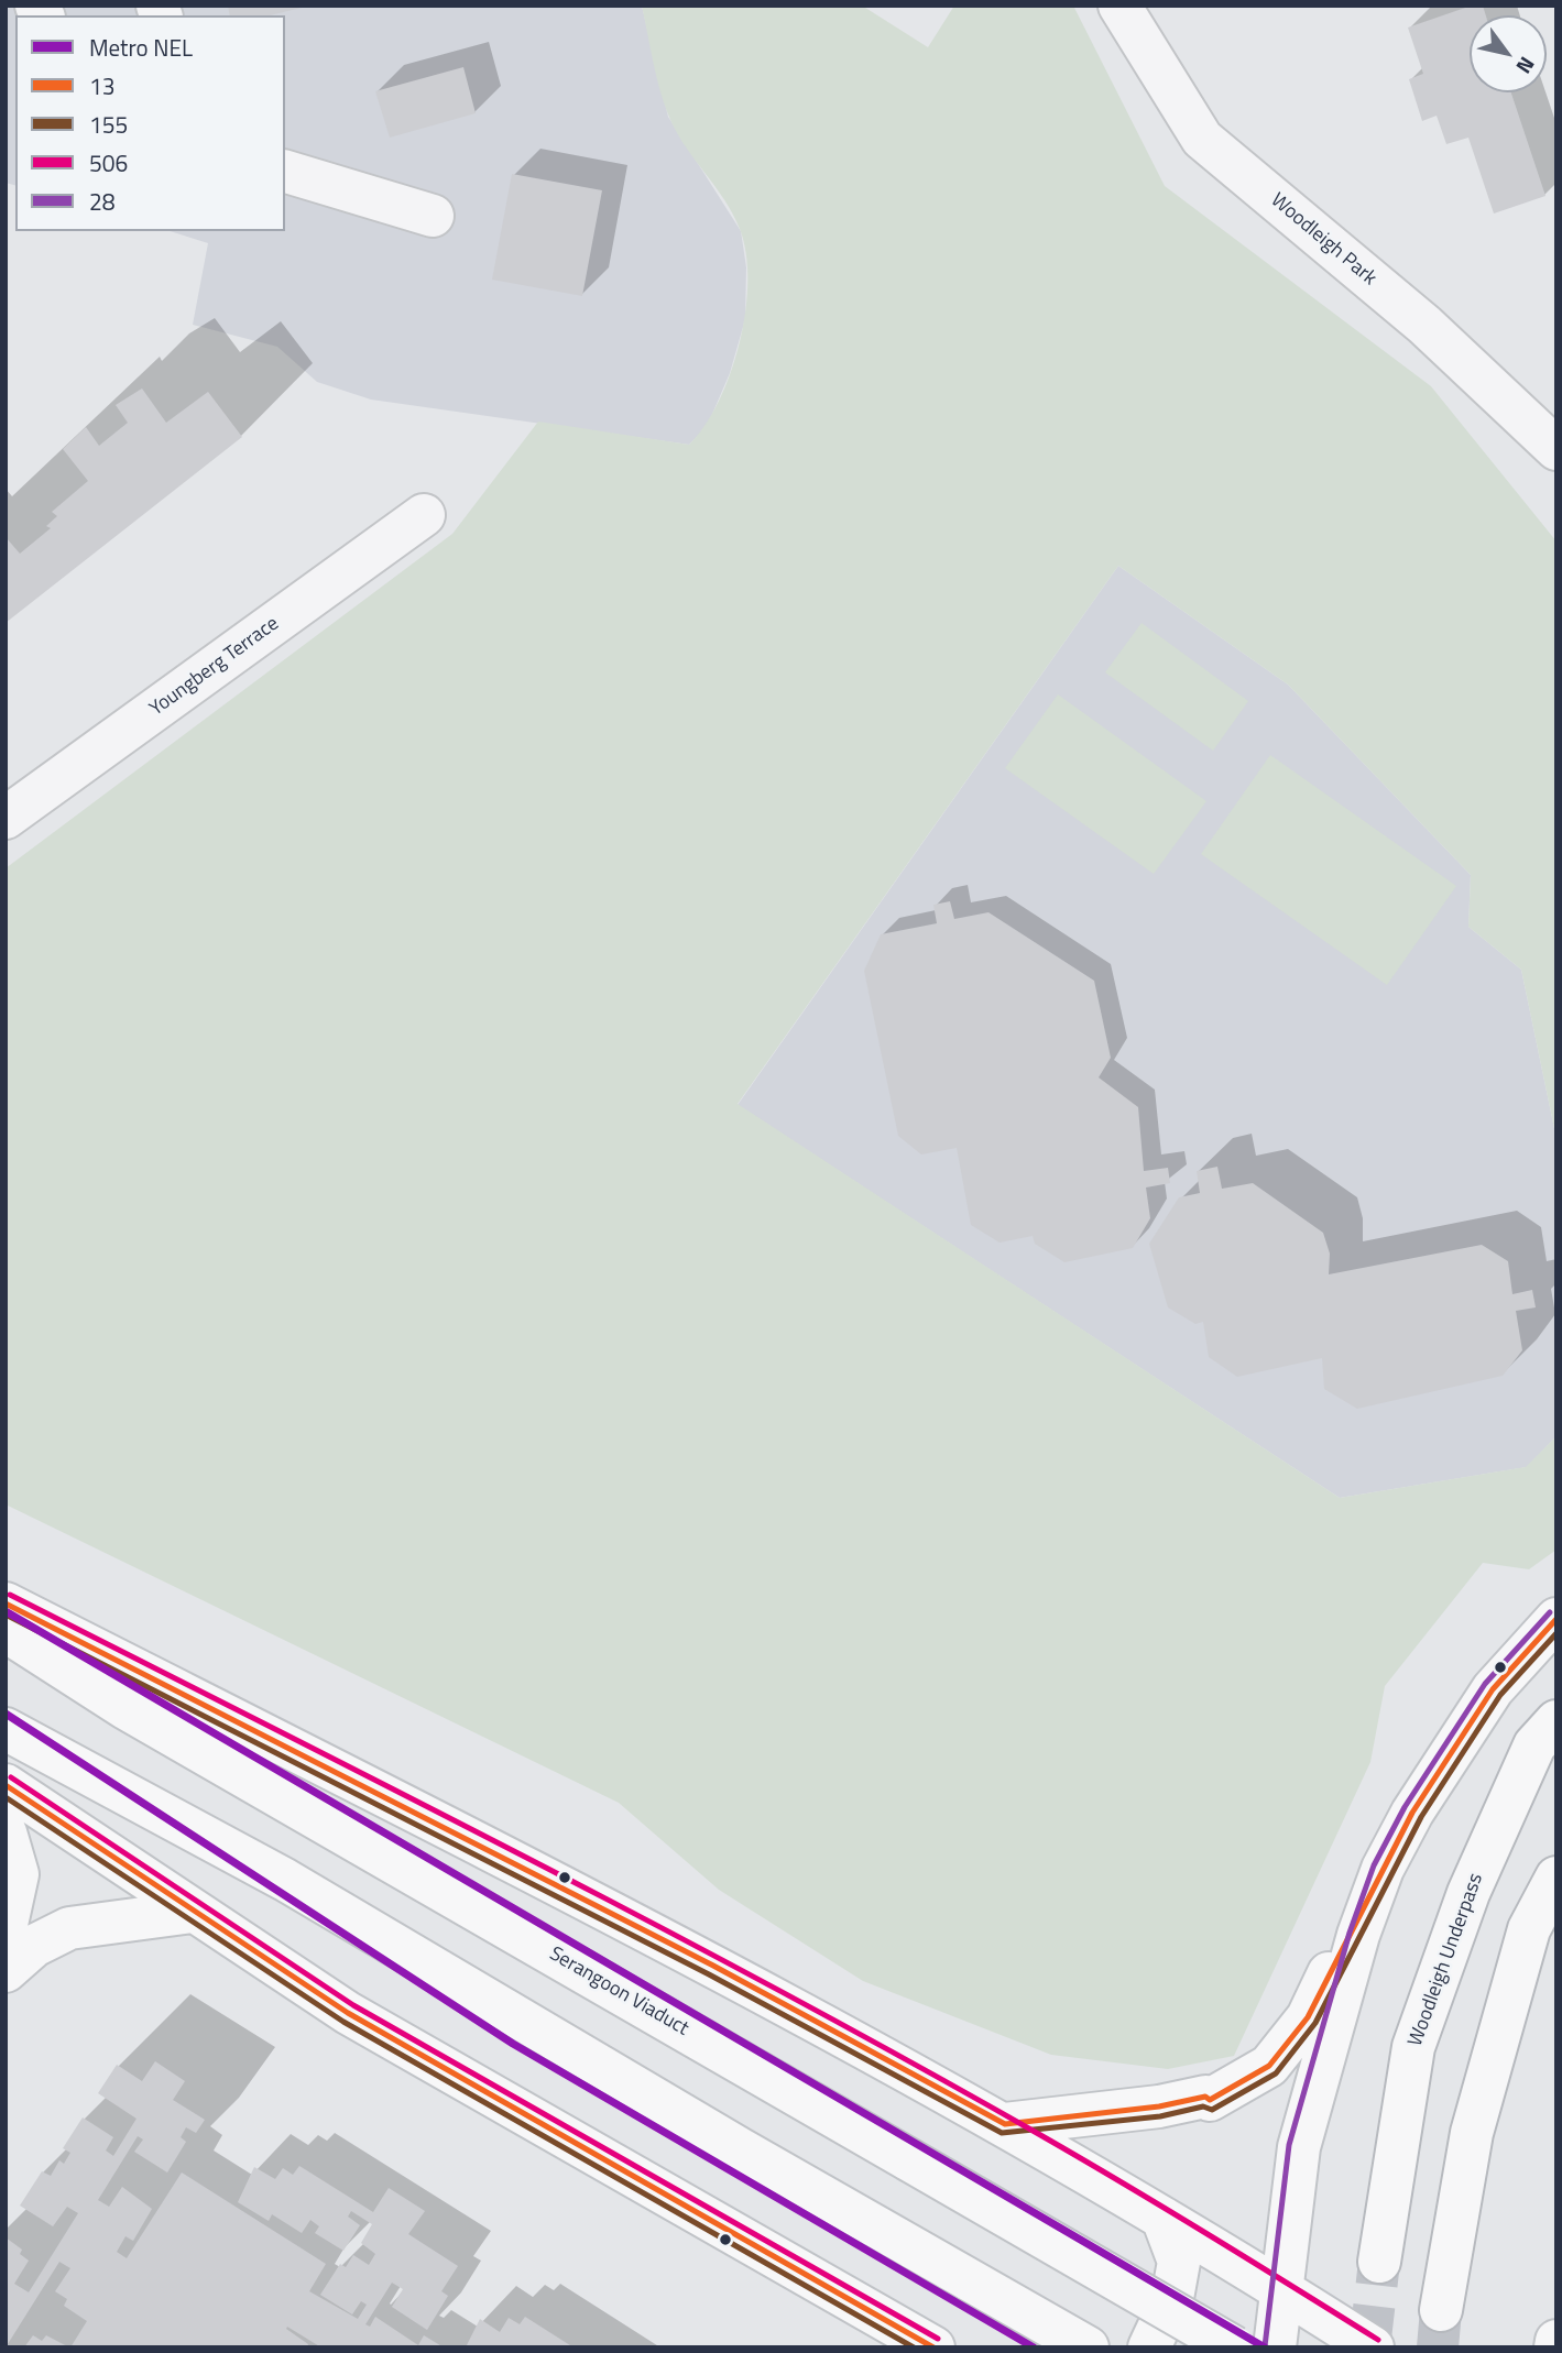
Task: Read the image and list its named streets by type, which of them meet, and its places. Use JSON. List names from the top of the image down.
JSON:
{
  "streets": {
    "main road": ["Woodleigh Underpass", "Serangoon Viaduct"],
    "street": ["Woodleigh Park", "Youngberg Terrace"]
  },
  "lines": [
    "transit line 506",
    "transit line 13",
    "metro line NEL",
    "transit line 28",
    "transit line 155"
  ],
  "legend": [
    "Metro NEL",
    "13",
    "155",
    "506",
    "28"
  ],
  "north": "bottom right"
}
